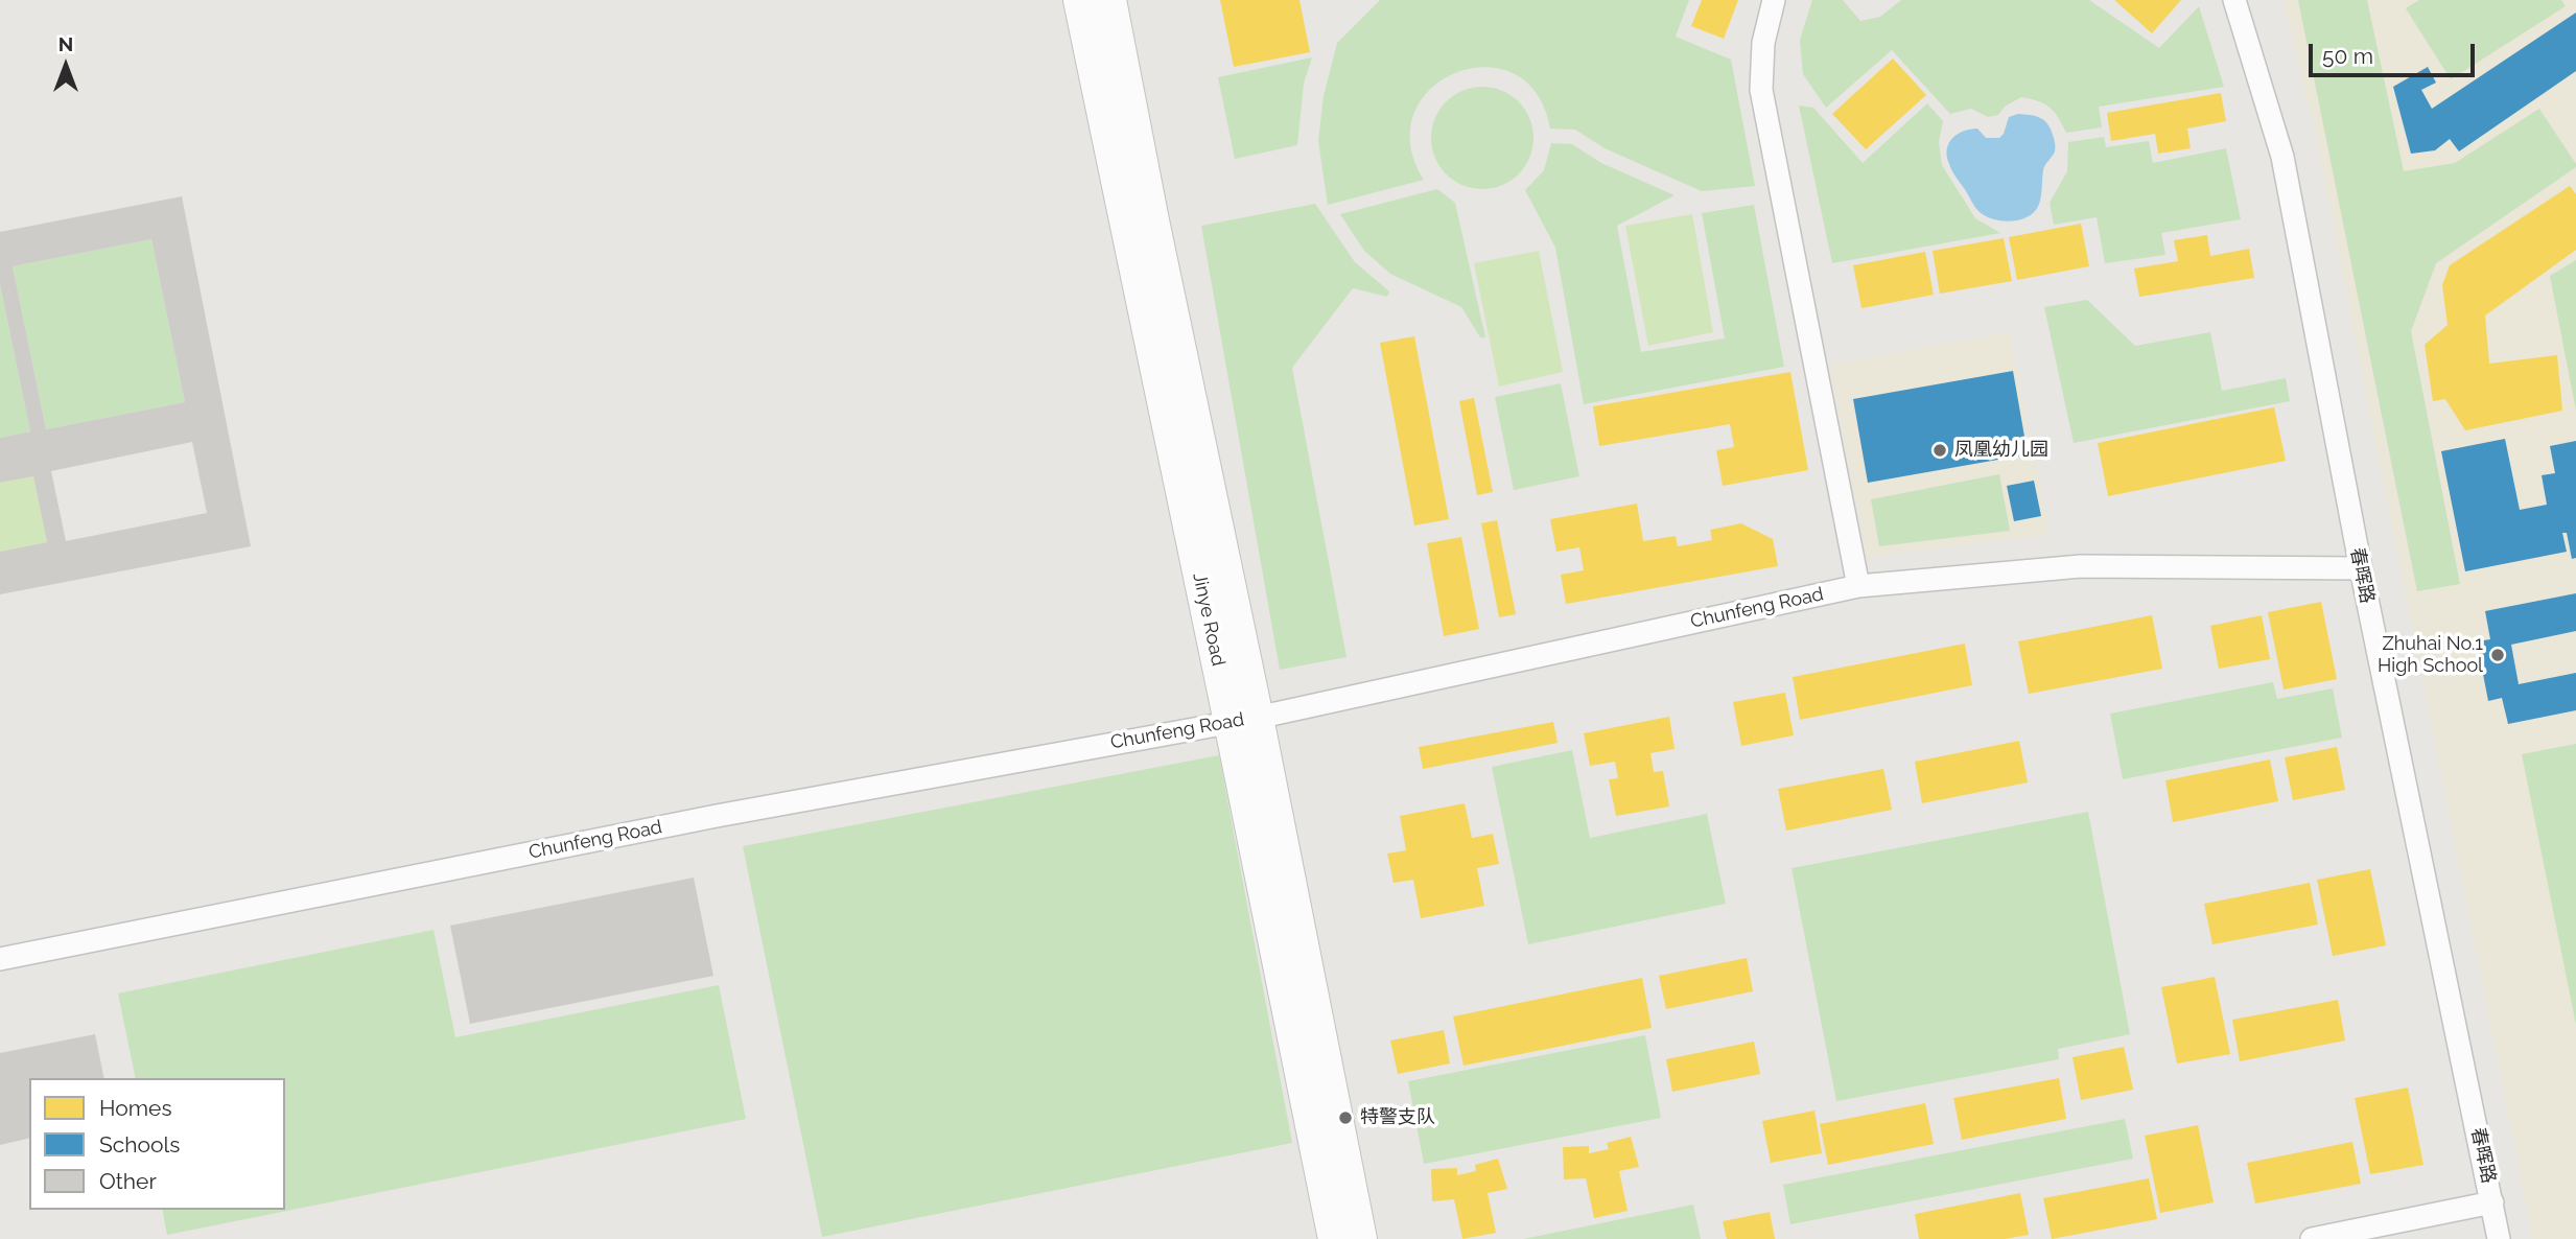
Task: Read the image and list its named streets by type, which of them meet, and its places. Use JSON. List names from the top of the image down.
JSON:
{
  "streets": {
    "main road": ["Jinye Road"],
    "street": ["春晖路", "Chunfeng Road"]
  },
  "crossings": [
    ["春晖路", "Chunfeng Road"],
    ["Chunfeng Road", "Jinye Road"]
  ],
  "places": ["凤凰幼儿园", "Zhuhai No.1 High School", "特警支队"],
  "legend": ["Homes", "Schools", "Other"],
  "scale_bar": "50 m",
  "north": "top"
}
